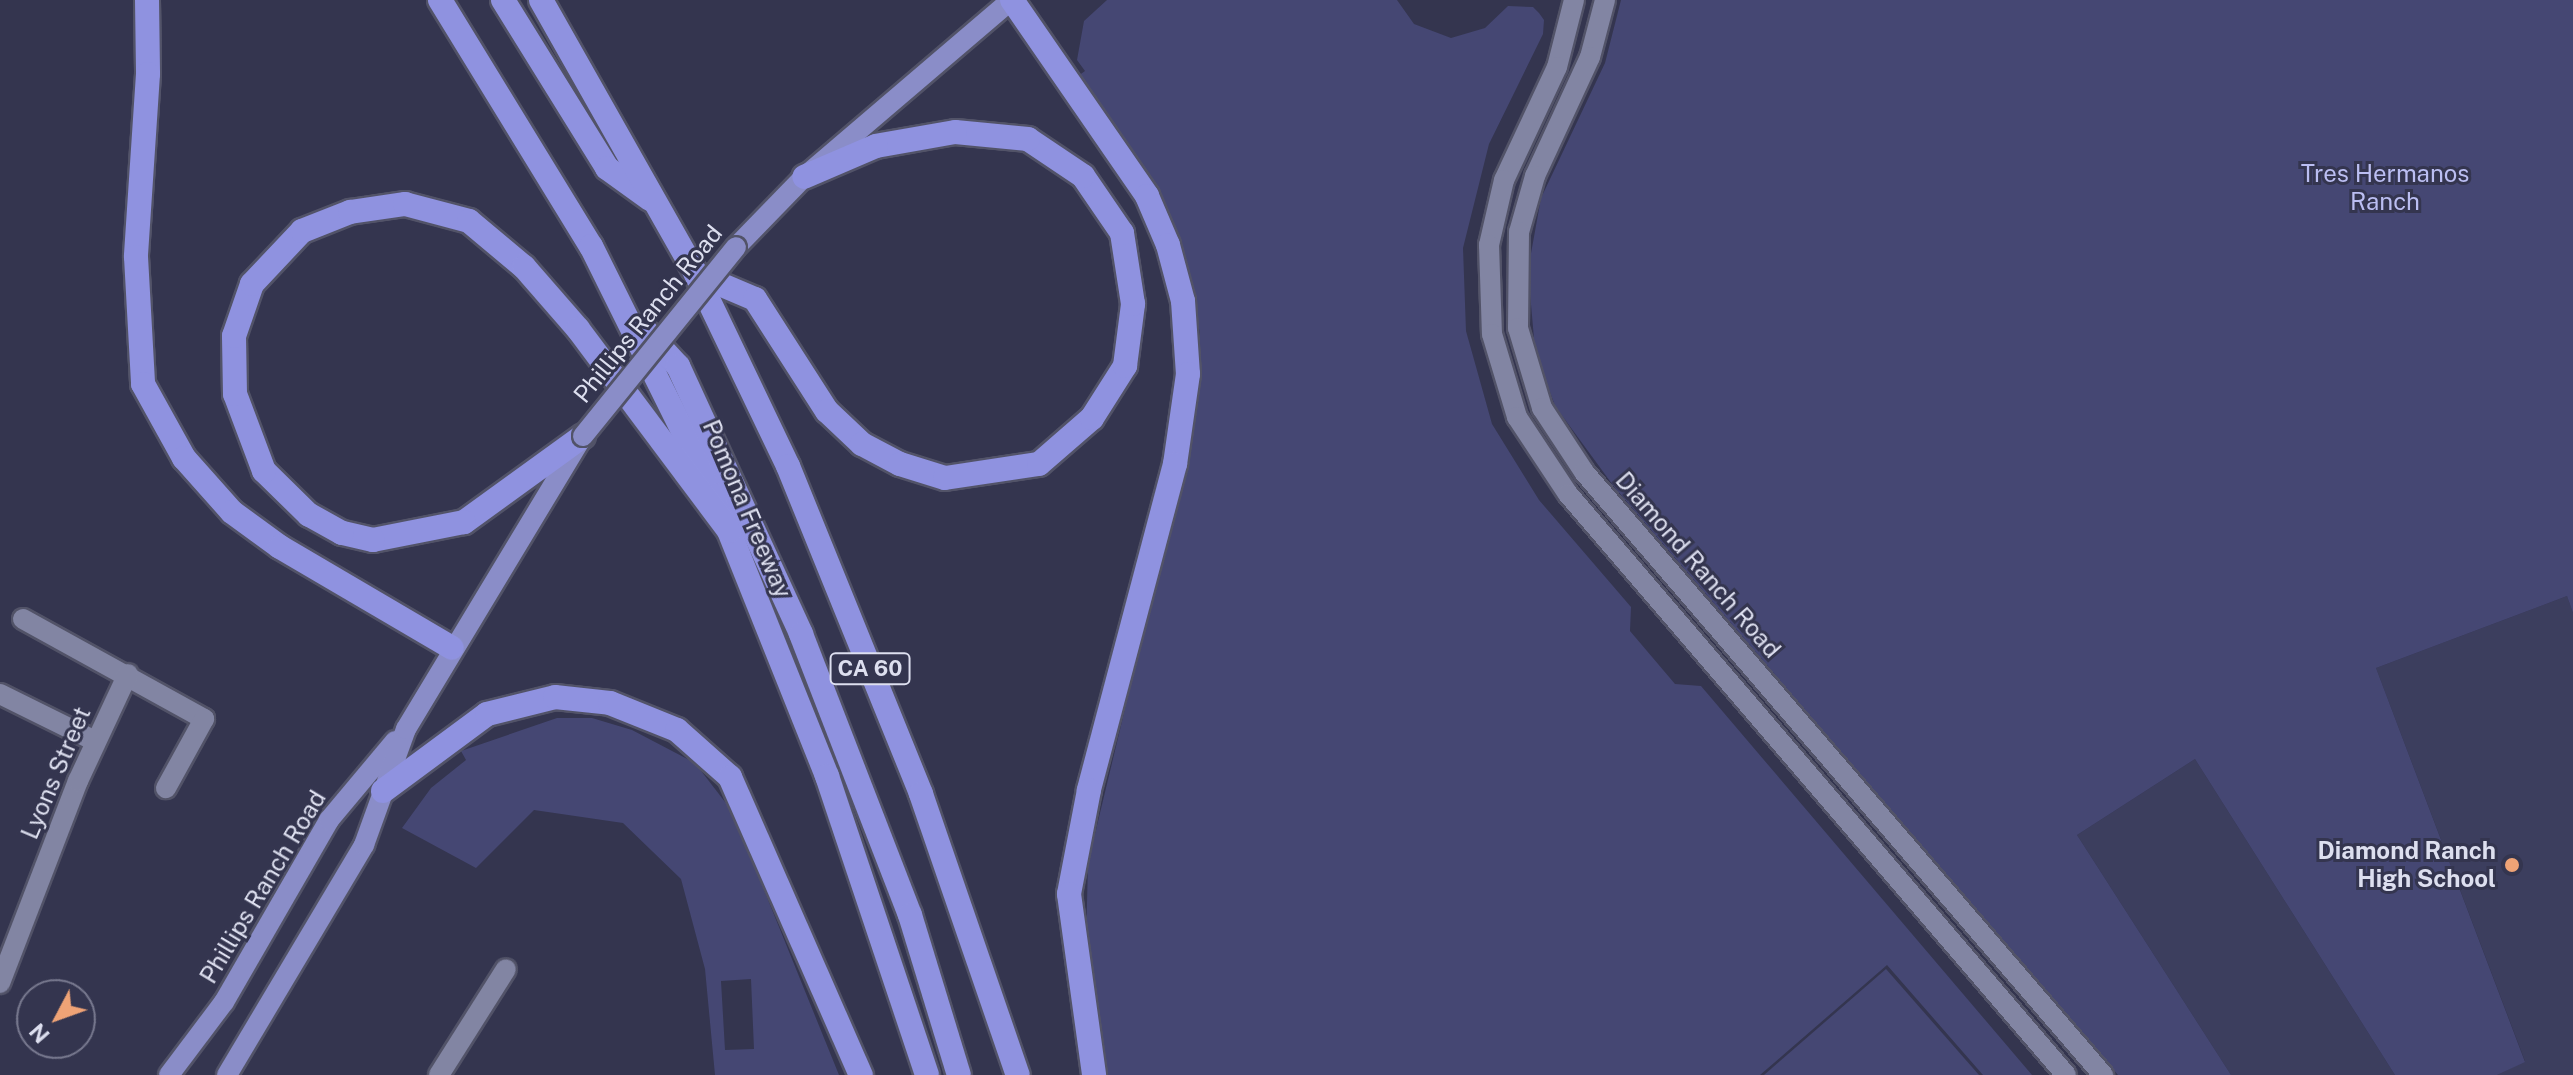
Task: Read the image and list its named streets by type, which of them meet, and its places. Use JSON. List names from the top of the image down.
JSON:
{
  "streets": {
    "highway": ["Pomona Freeway", "CA 60"],
    "main road": ["Phillips Ranch Road"],
    "street": ["Diamond Ranch Road", "Lyons Street"]
  },
  "parks": ["Tres Hermanos Ranch"],
  "places": ["Diamond Ranch High School"],
  "north": "bottom left"
}
